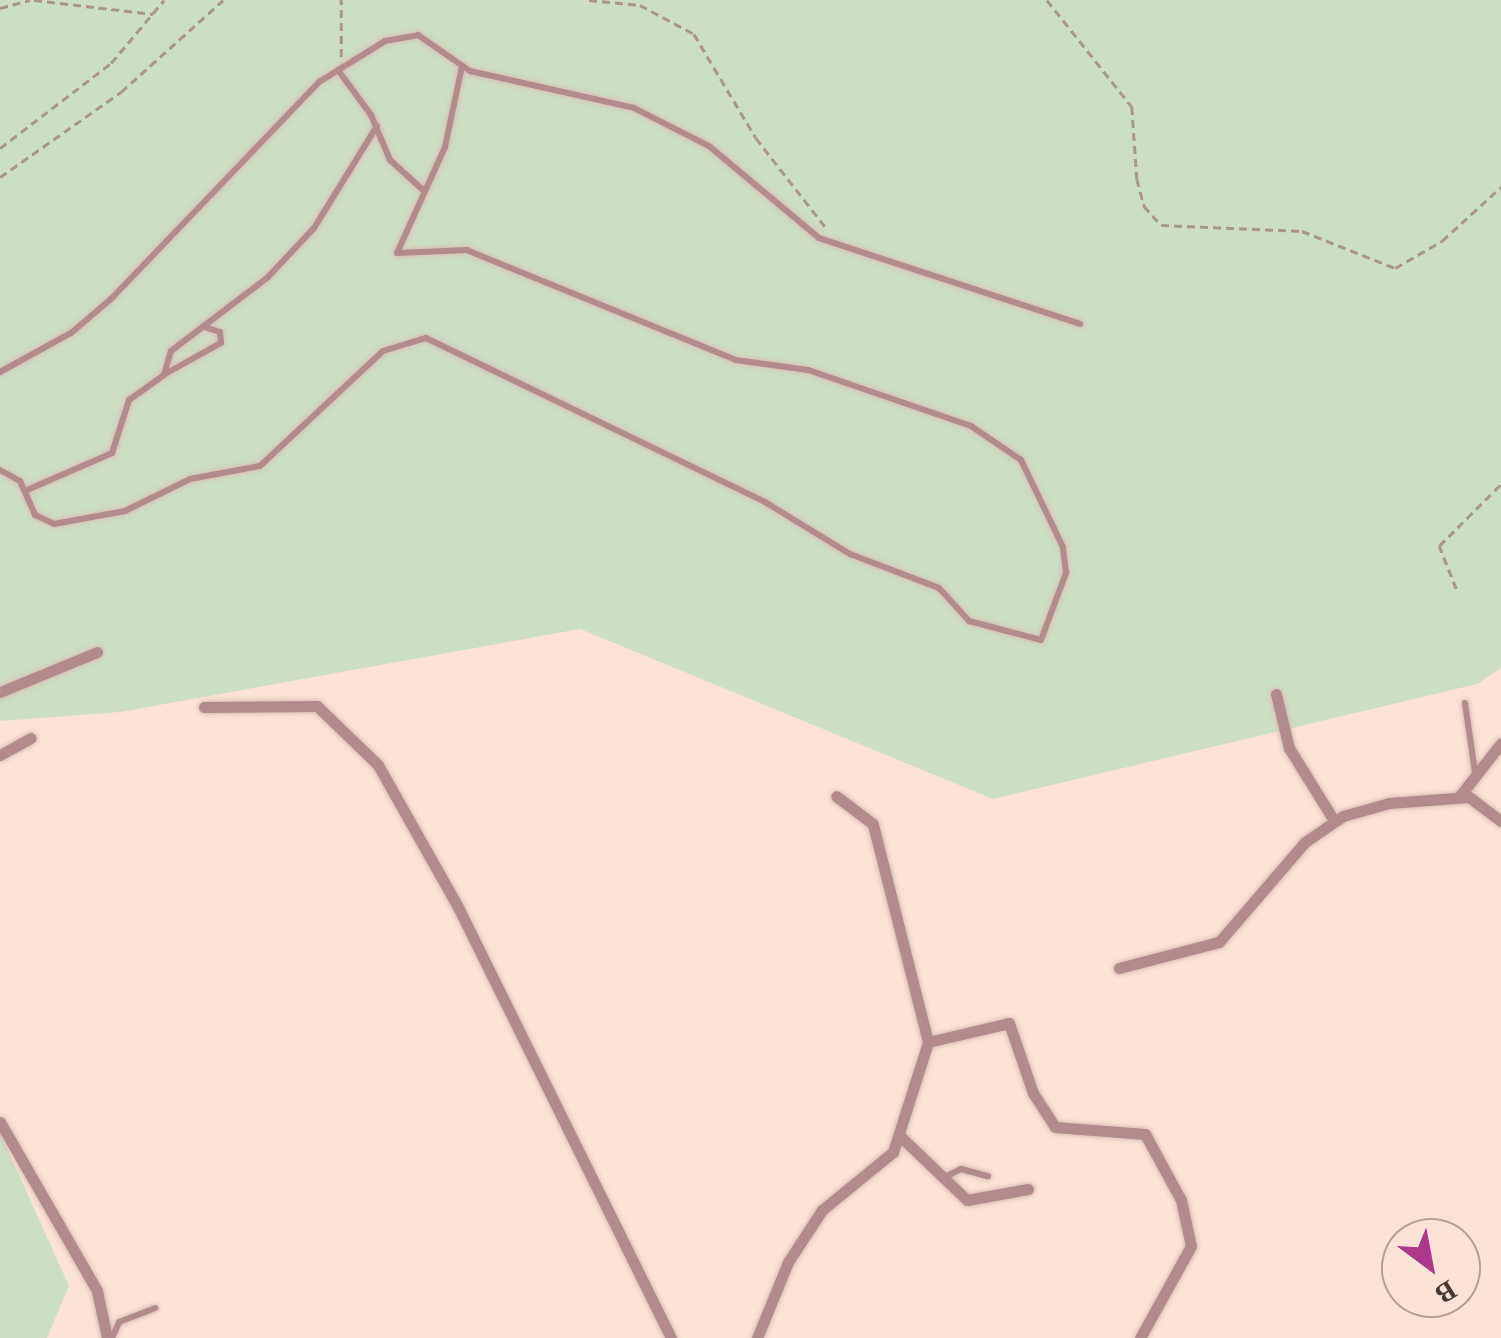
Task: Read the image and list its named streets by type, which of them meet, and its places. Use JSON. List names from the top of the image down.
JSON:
{
  "north": "bottom right"
}
